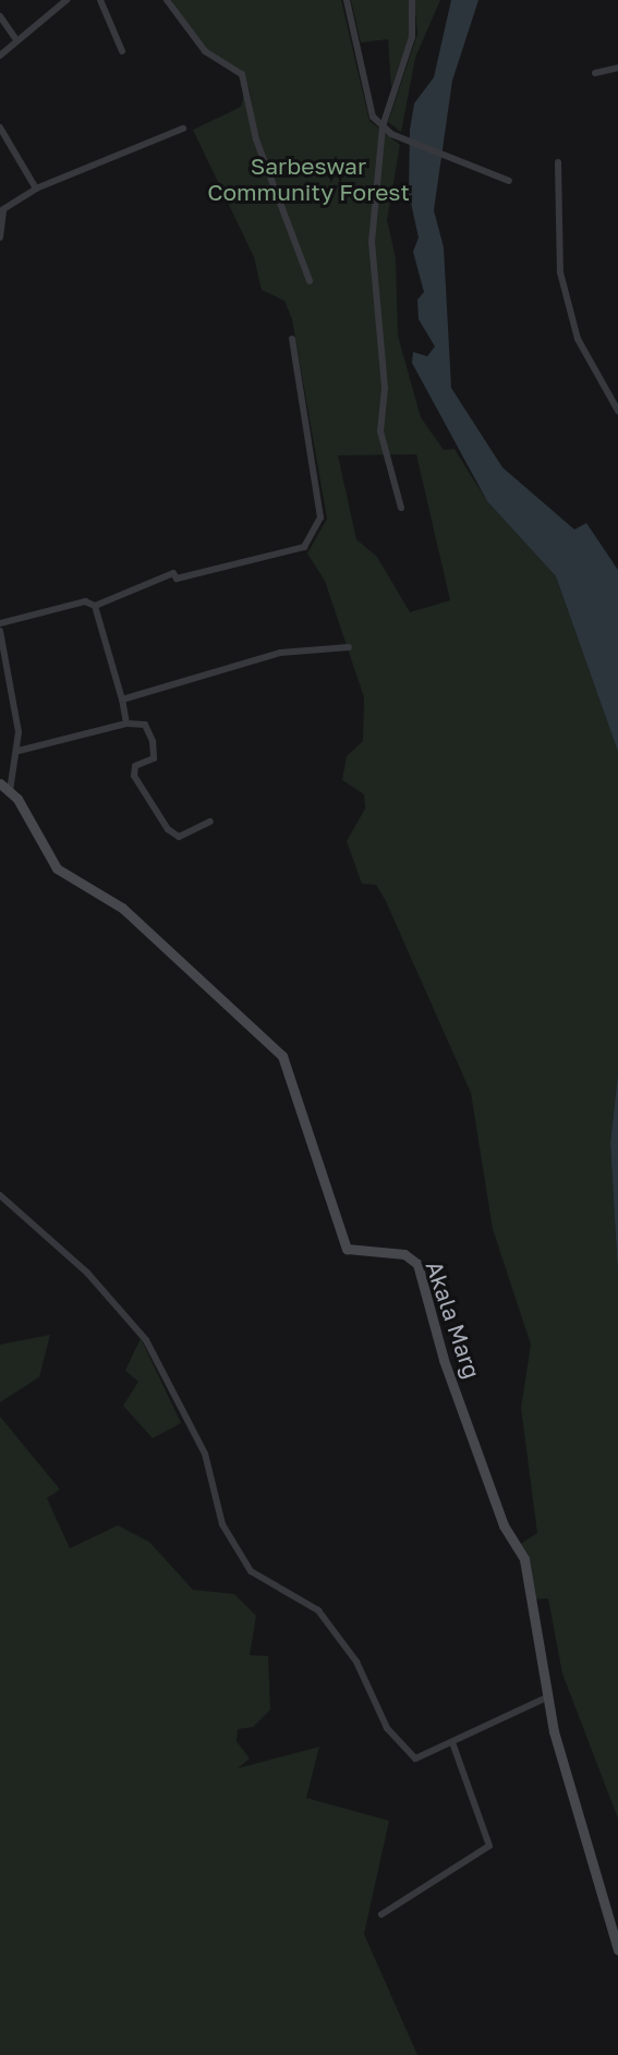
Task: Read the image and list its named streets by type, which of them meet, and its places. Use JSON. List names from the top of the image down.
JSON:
{
  "streets": {
    "main road": ["Akala Marg"]
  },
  "parks": ["Sarbeswar Community Forest"]
}
